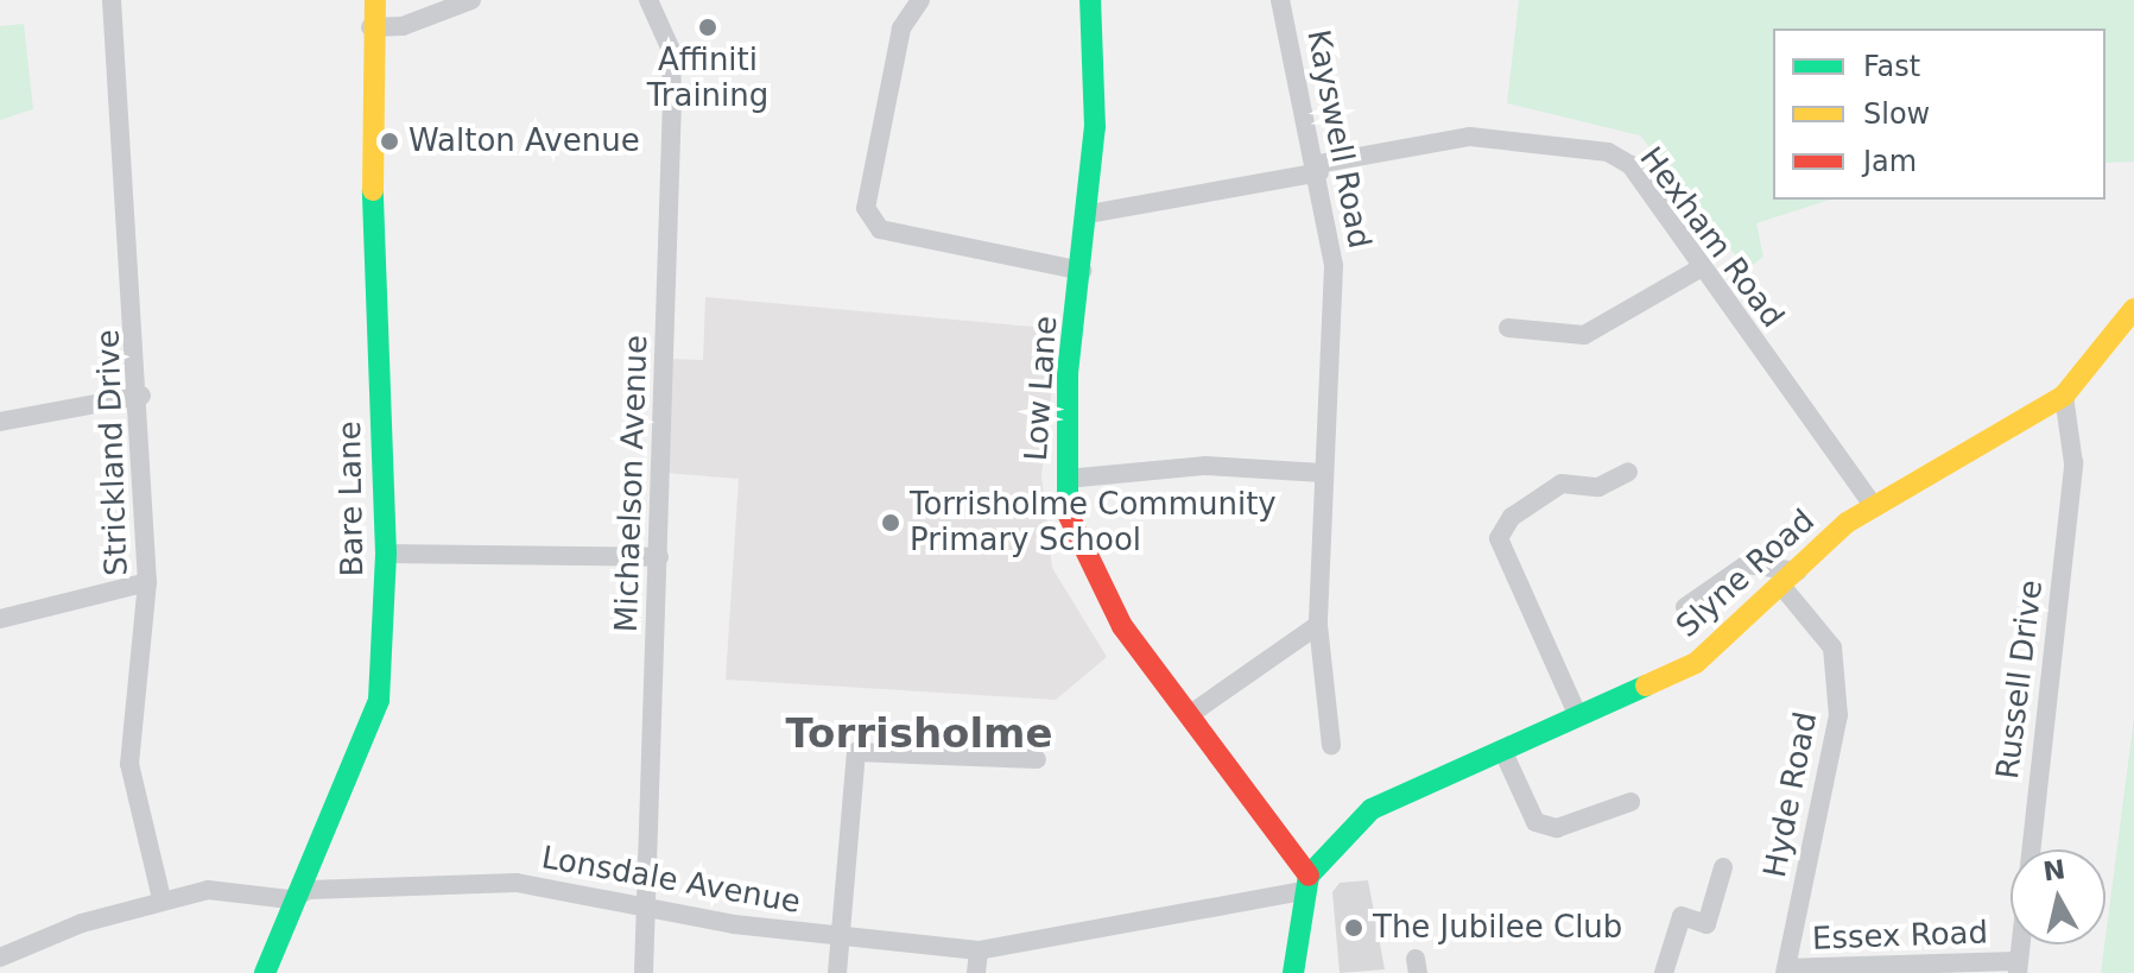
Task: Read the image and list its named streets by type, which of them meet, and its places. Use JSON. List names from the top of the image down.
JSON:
{
  "streets": {
    "street": [
      "Kayswell Road",
      "Hexham Road",
      "Low Lane",
      "Strickland Drive",
      "Michaelson Avenue",
      "Bare Lane",
      "Slyne Road",
      "Russell Drive",
      "Hyde Road",
      "Lonsdale Avenue",
      "Essex Road"
    ]
  },
  "crossings": [
    ["Kayswell Road", "Hexham Road"],
    ["Hexham Road", "Low Lane"],
    ["Hexham Road", "Slyne Road"],
    ["Low Lane", "Slyne Road"],
    ["Low Lane", "Lonsdale Avenue"],
    ["Strickland Drive", "Lonsdale Avenue"],
    ["Michaelson Avenue", "Lonsdale Avenue"],
    ["Bare Lane", "Lonsdale Avenue"],
    ["Slyne Road", "Russell Drive"],
    ["Slyne Road", "Hyde Road"],
    ["Slyne Road", "Lonsdale Avenue"],
    ["Russell Drive", "Essex Road"],
    ["Hyde Road", "Essex Road"]
  ],
  "districts": ["Torrisholme"],
  "places": [
    "Affiniti Training",
    "Walton Avenue",
    "Torrisholme Community Primary School",
    "The Jubilee Club"
  ],
  "legend": ["Fast", "Slow", "Jam"],
  "north": "top"
}
